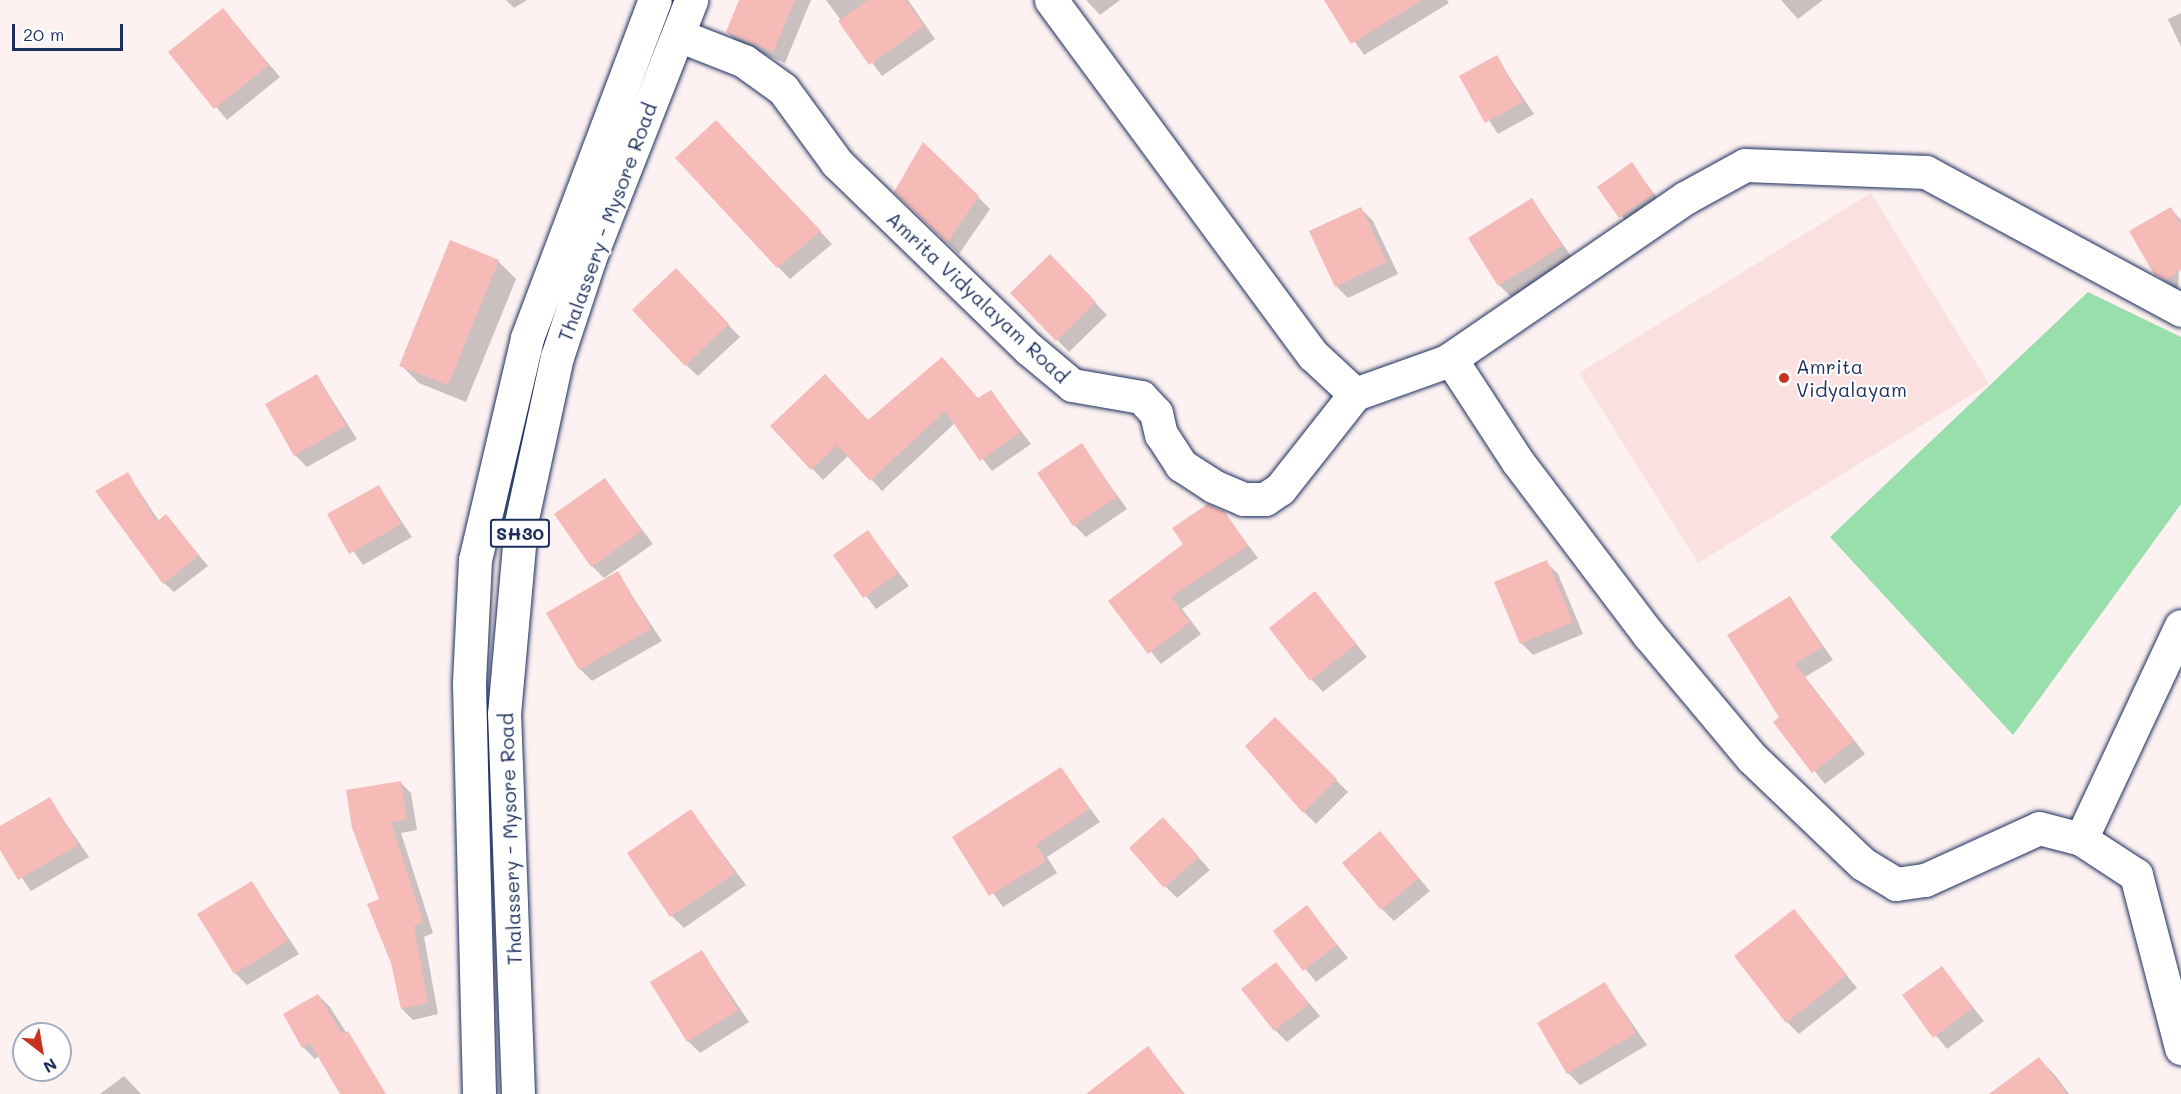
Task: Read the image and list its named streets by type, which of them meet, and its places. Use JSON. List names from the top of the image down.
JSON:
{
  "streets": {
    "street": ["Thalassery - Mysore Road", "Amrita Vidyalayam Road", "SH30"]
  },
  "crossings": [
    ["Thalassery - Mysore Road", "Amrita Vidyalayam Road"]
  ],
  "places": ["Amrita Vidyalayam"],
  "scale_bar": "20 m",
  "north": "bottom right"
}
